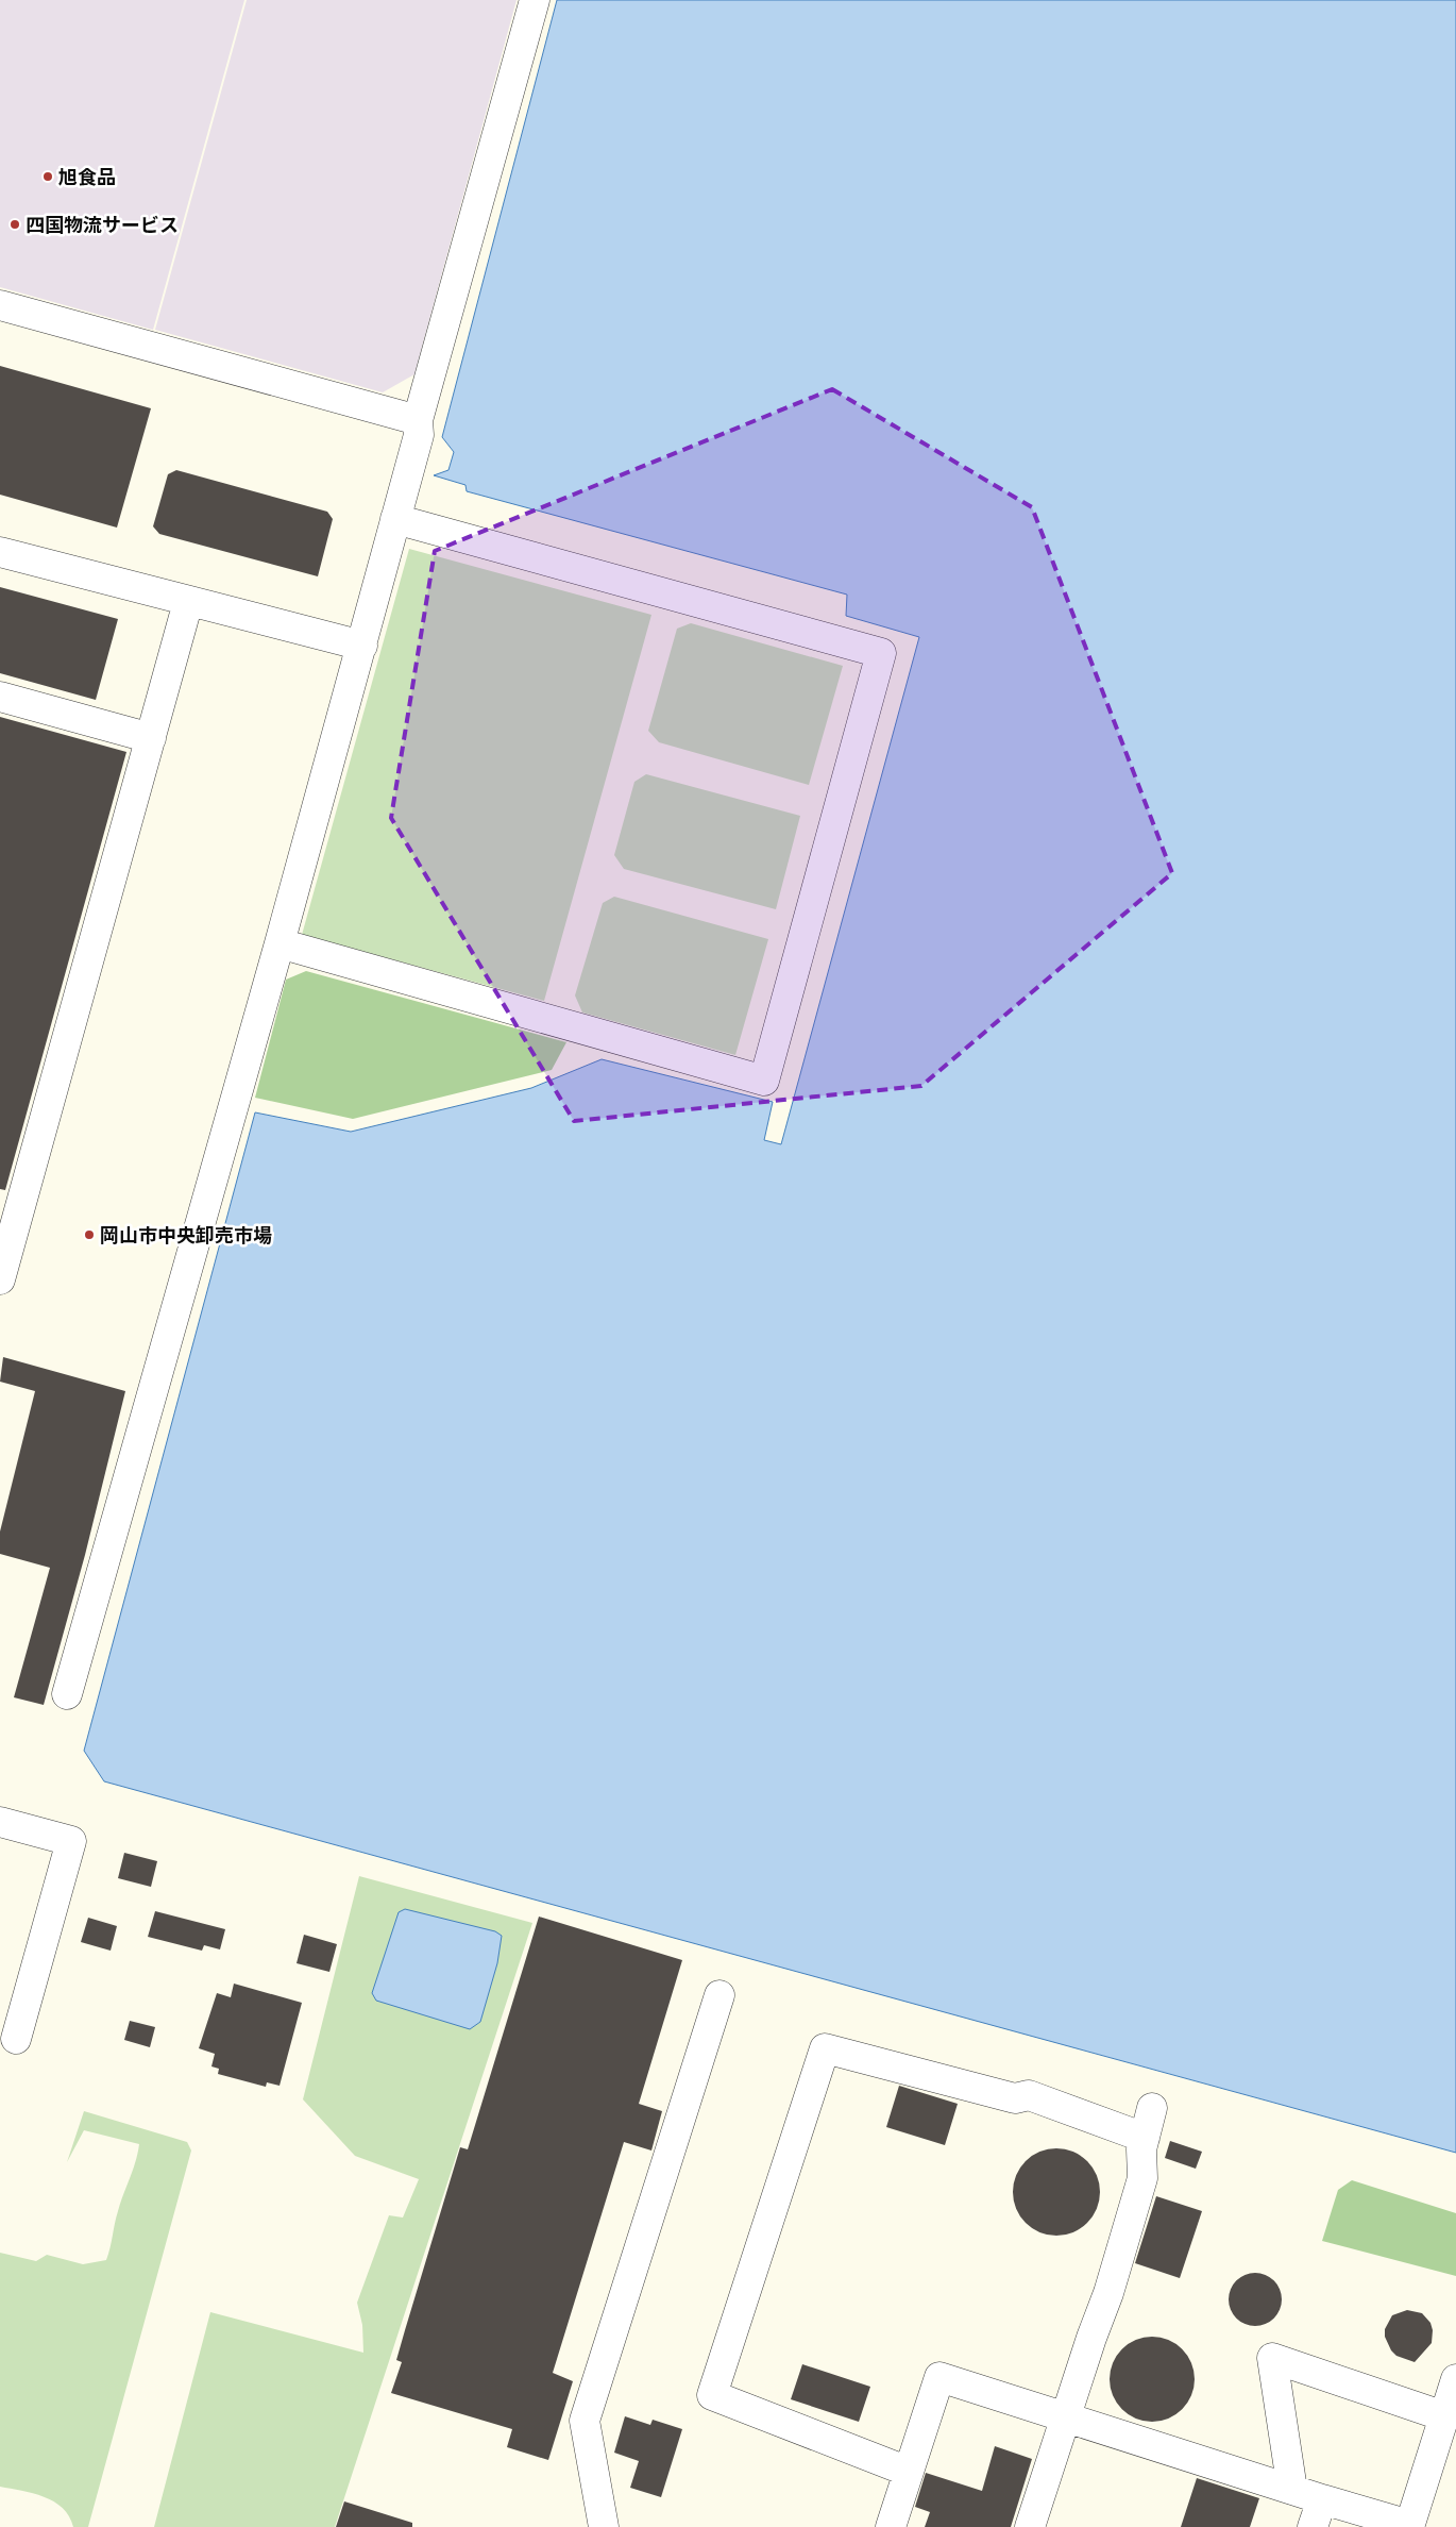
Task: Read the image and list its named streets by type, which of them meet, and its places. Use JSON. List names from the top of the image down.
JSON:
{
  "places": ["旭食品", "四国物流サービス", "岡山市中央卸売市場"]
}
